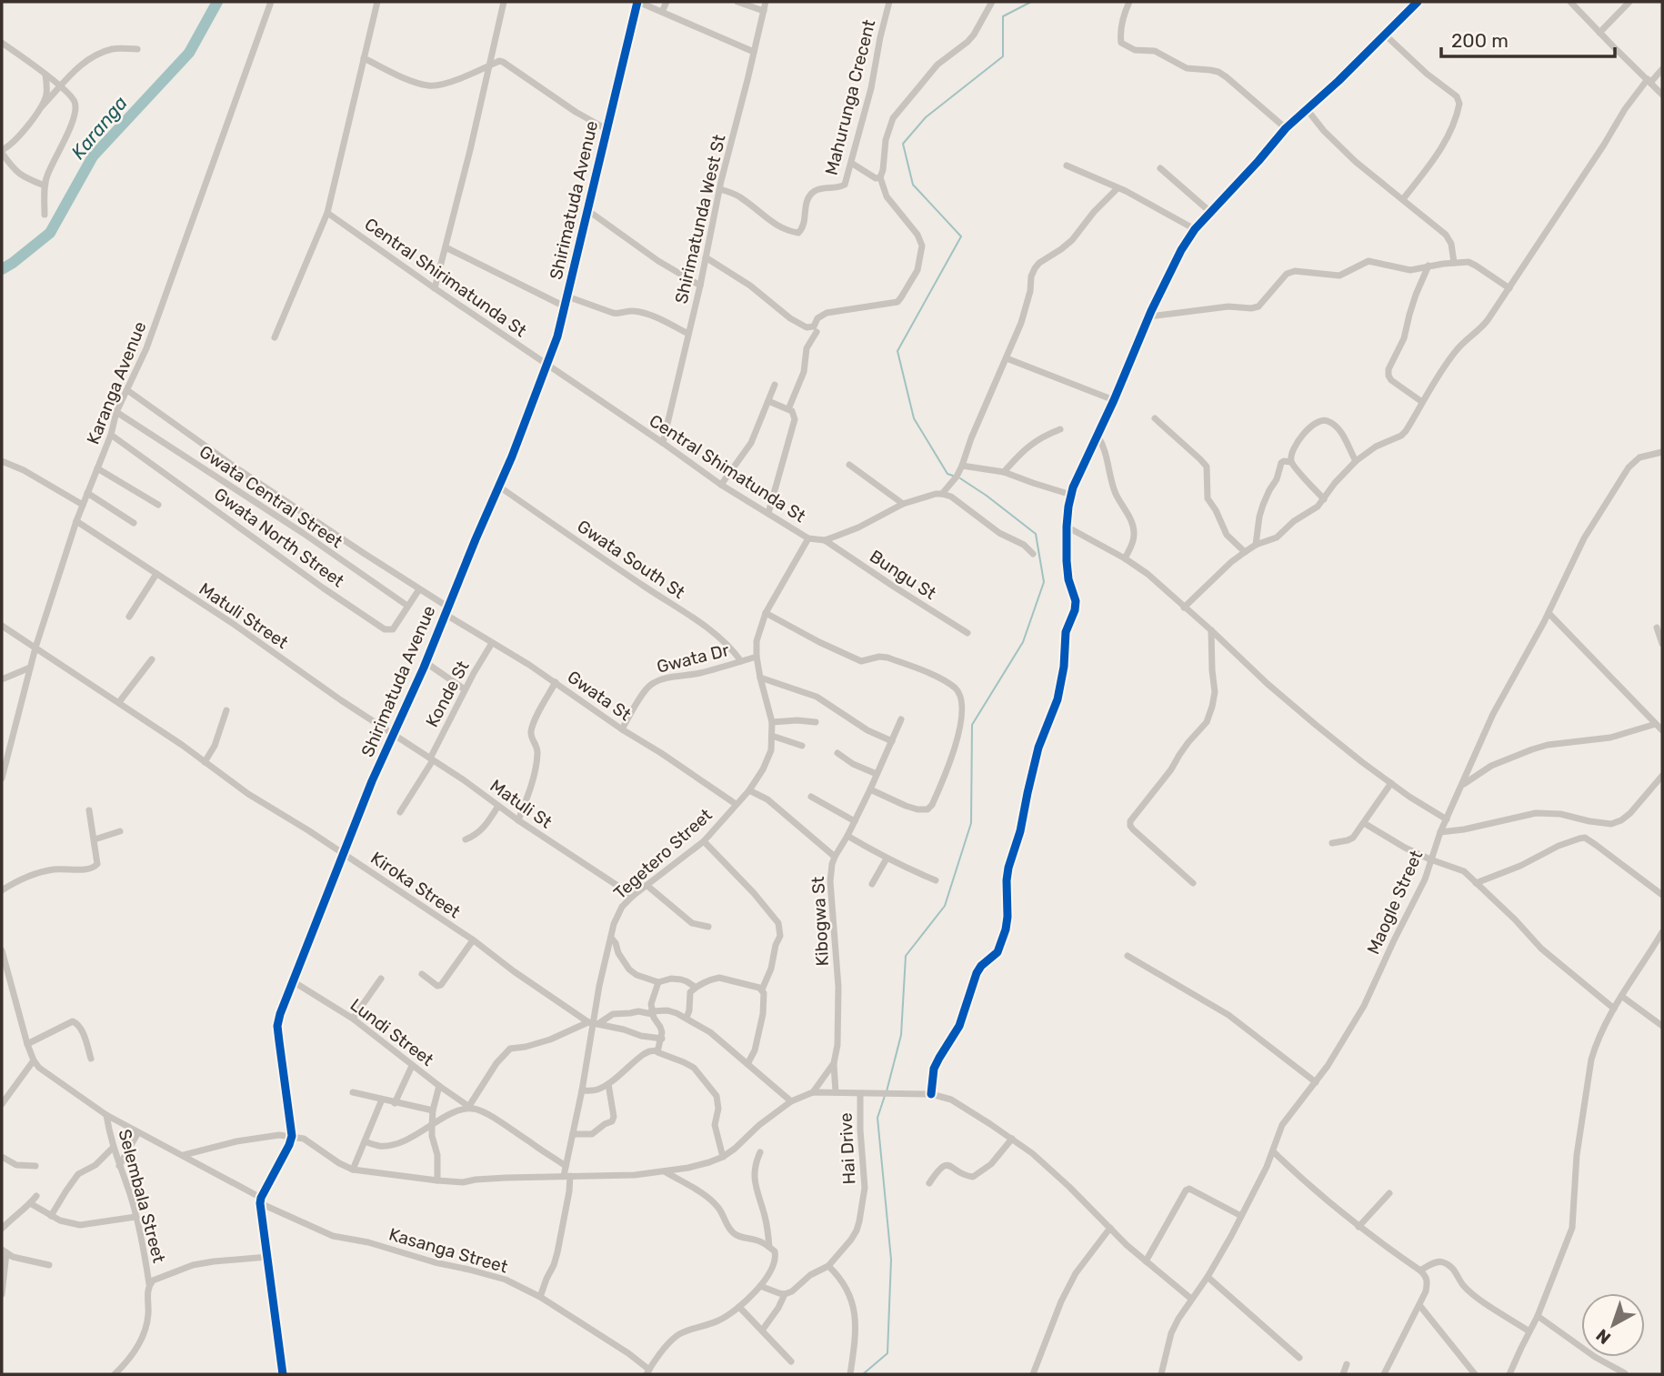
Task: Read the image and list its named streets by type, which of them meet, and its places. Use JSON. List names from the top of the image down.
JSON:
{
  "streets": {
    "street": [
      "Mahurunga Crecent",
      "Shirimatuda Avenue",
      "Shirimatunda West St",
      "Central Shirimatunda St",
      "Karanga Avenue",
      "Central Shimatunda St",
      "Gwata Central Street",
      "Gwata North Street",
      "Gwata South St",
      "Bungu St",
      "Matuli Street",
      "Gwata Dr",
      "Konde St",
      "Gwata St",
      "Matuli St",
      "Tegetero Street",
      "Kiroka Street",
      "Maogle Street",
      "Kibogwa St",
      "Lundi Street",
      "Hai Drive",
      "Selembala Street",
      "Kasanga Street"
    ]
  },
  "crossings": [
    ["Mahurunga Crecent", "Shirimatunda West St"],
    ["Shirimatuda Avenue", "Central Shirimatunda St"],
    ["Shirimatuda Avenue", "Central Shimatunda St"],
    ["Shirimatuda Avenue", "Gwata South St"],
    ["Shirimatuda Avenue", "Matuli Street"],
    ["Shirimatuda Avenue", "Gwata St"],
    ["Shirimatuda Avenue", "Matuli St"],
    ["Shirimatuda Avenue", "Kiroka Street"],
    ["Shirimatuda Avenue", "Lundi Street"],
    ["Shirimatunda West St", "Central Shimatunda St"],
    ["Central Shirimatunda St", "Central Shimatunda St"],
    ["Karanga Avenue", "Gwata Central Street"],
    ["Karanga Avenue", "Gwata North Street"],
    ["Karanga Avenue", "Matuli Street"],
    ["Karanga Avenue", "Gwata St"],
    ["Karanga Avenue", "Kiroka Street"],
    ["Central Shimatunda St", "Bungu St"],
    ["Central Shimatunda St", "Tegetero Street"],
    ["Gwata Central Street", "Gwata North Street"],
    ["Gwata North Street", "Gwata St"],
    ["Gwata South St", "Gwata Dr"],
    ["Matuli Street", "Matuli St"],
    ["Gwata Dr", "Gwata St"],
    ["Gwata Dr", "Tegetero Street"],
    ["Konde St", "Gwata St"],
    ["Konde St", "Matuli St"],
    ["Gwata St", "Tegetero Street"],
    ["Matuli St", "Tegetero Street"],
    ["Tegetero Street", "Kiroka Street"],
    ["Tegetero Street", "Lundi Street"],
    ["Tegetero Street", "Kasanga Street"],
    ["Selembala Street", "Kasanga Street"]
  ],
  "water": ["Karanga"],
  "scale_bar": "200 m",
  "north": "bottom left"
}
